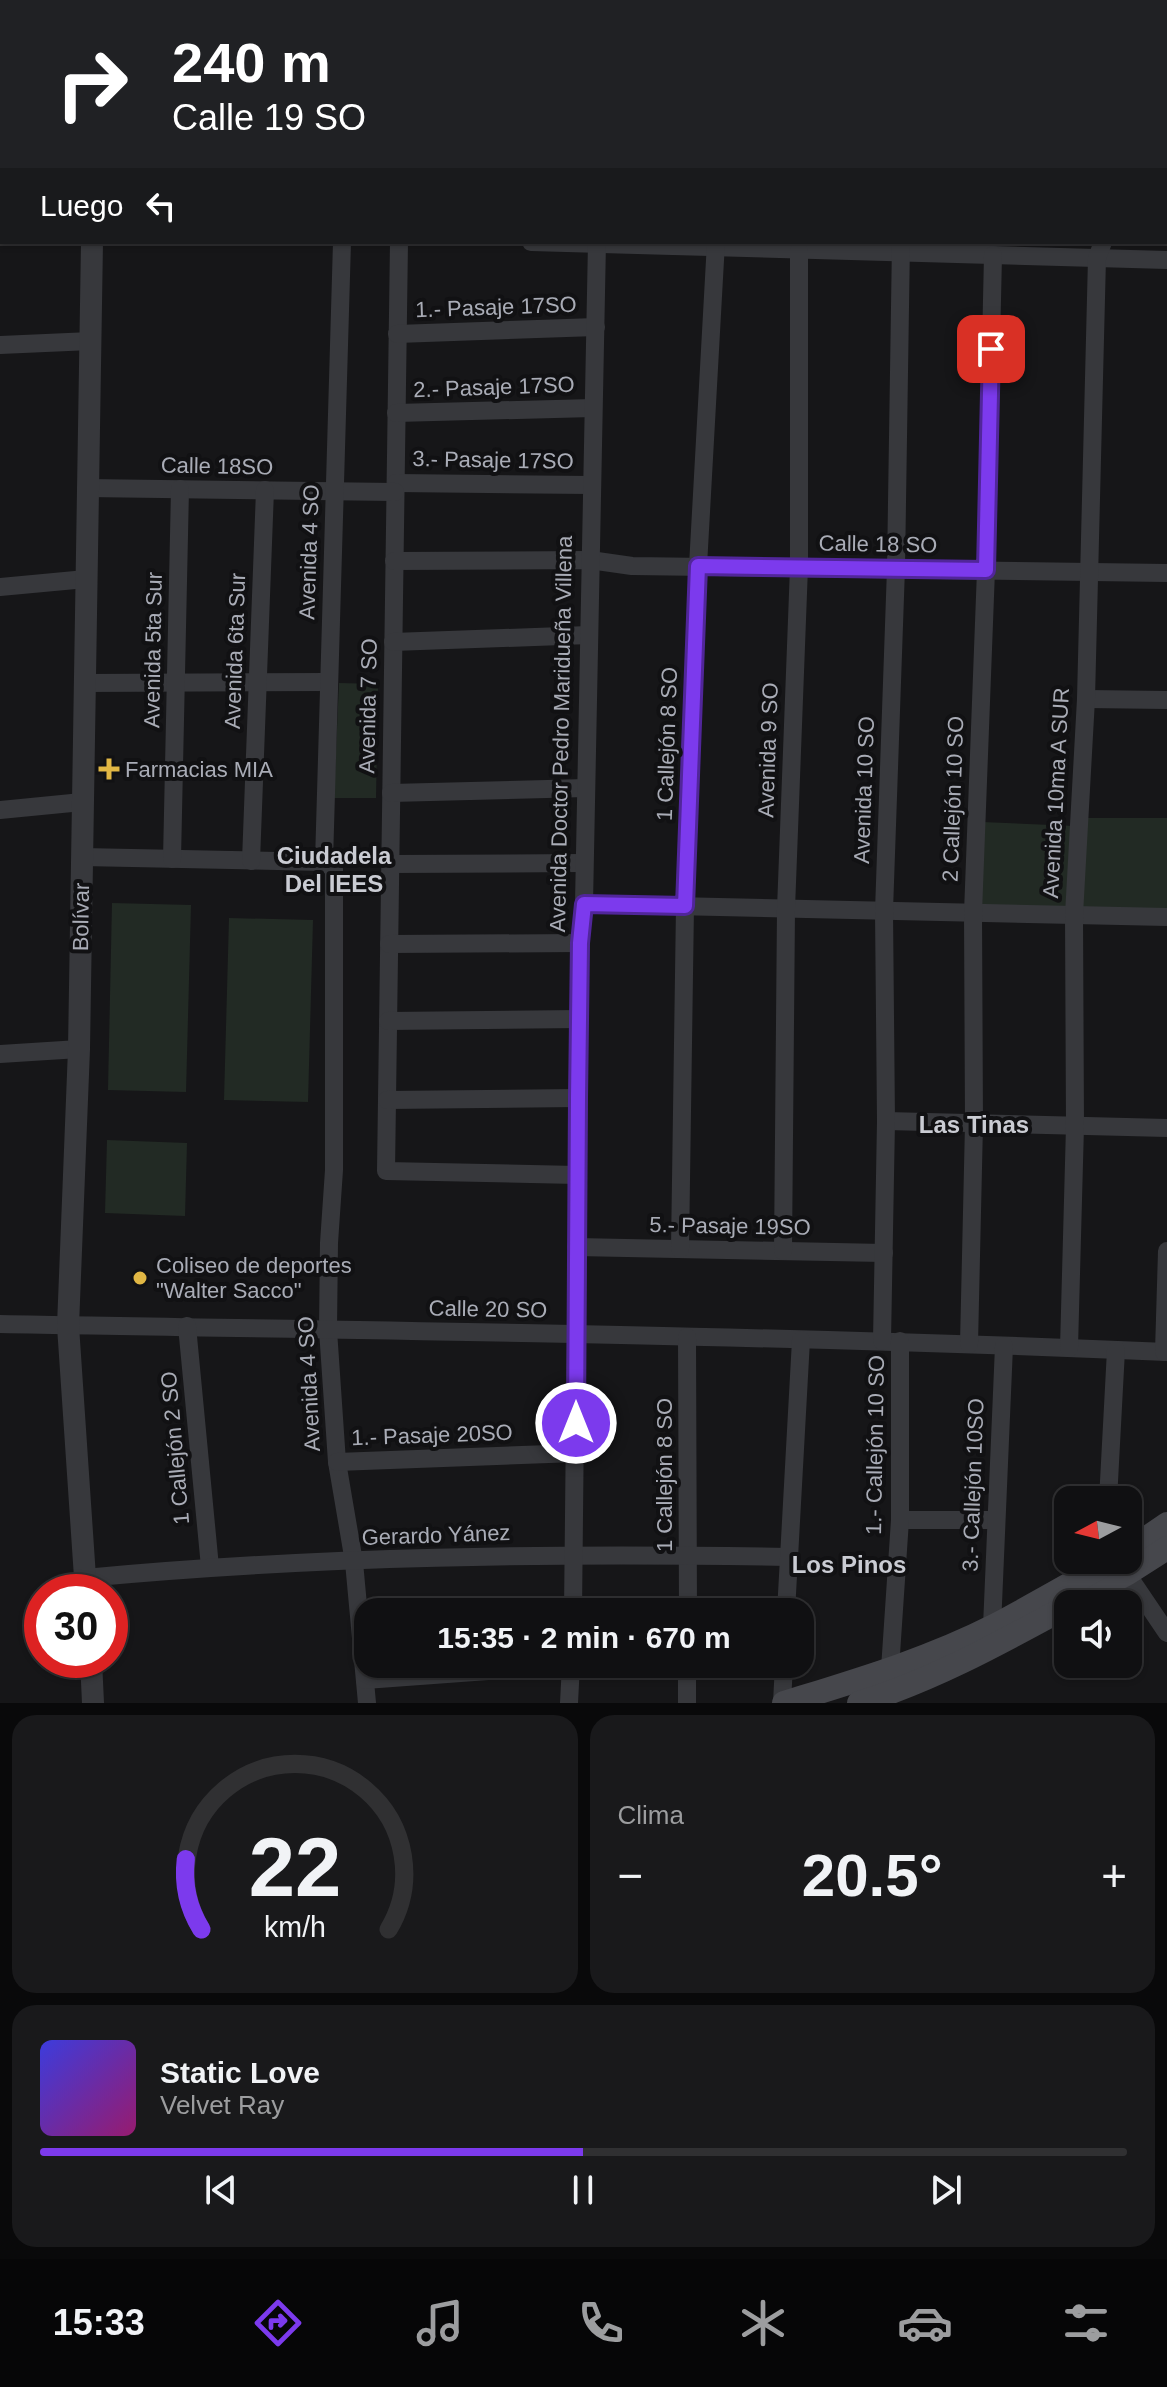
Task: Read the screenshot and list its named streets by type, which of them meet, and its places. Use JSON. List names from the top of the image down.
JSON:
{
  "streets": {
    "street": [
      "1.- Pasaje 17SO",
      "2.- Pasaje 17SO",
      "3.- Pasaje 17SO",
      "Calle 18SO",
      "Calle 18 SO",
      "Avenida 4 SO",
      "Avenida 5ta Sur",
      "Avenida 6ta Sur",
      "Avenida 7 SO",
      "Avenida Doctor Pedro Maridueña Villena",
      "1 Callejón 8 SO",
      "Avenida 9 SO",
      "Avenida 10 SO",
      "Avenida 10ma A SUR",
      "2 Callejón 10 SO",
      "Bolívar",
      "5.- Pasaje 19SO",
      "Calle 20 SO",
      "1.- Pasaje 20SO",
      "1.- Callejón 10 SO",
      "1 Callejón 2 SO",
      "3.- Callejón 10SO",
      "Gerardo Yánez"
    ]
  },
  "crossings": [
    ["1.- Pasaje 17SO", "Avenida 7 SO"],
    ["1.- Pasaje 17SO", "Avenida Doctor Pedro Maridueña Villena"],
    ["2.- Pasaje 17SO", "Avenida 7 SO"],
    ["2.- Pasaje 17SO", "Avenida Doctor Pedro Maridueña Villena"],
    ["3.- Pasaje 17SO", "Calle 18SO"],
    ["3.- Pasaje 17SO", "Avenida 7 SO"],
    ["3.- Pasaje 17SO", "Avenida Doctor Pedro Maridueña Villena"],
    ["Calle 18SO", "Avenida 4 SO"],
    ["Calle 18SO", "Avenida 5ta Sur"],
    ["Calle 18SO", "Avenida 6ta Sur"],
    ["Calle 18SO", "Avenida 7 SO"],
    ["Calle 18SO", "Bolívar"],
    ["Calle 18 SO", "Avenida 7 SO"],
    ["Calle 18 SO", "Avenida Doctor Pedro Maridueña Villena"],
    ["Calle 18 SO", "1 Callejón 8 SO"],
    ["Calle 18 SO", "Avenida 9 SO"],
    ["Calle 18 SO", "Avenida 10 SO"],
    ["Calle 18 SO", "Avenida 10ma A SUR"],
    ["Calle 18 SO", "2 Callejón 10 SO"],
    ["Avenida 4 SO", "Calle 20 SO"],
    ["Avenida 4 SO", "1.- Pasaje 20SO"],
    ["Avenida 4 SO", "Gerardo Yánez"],
    ["Avenida 7 SO", "Avenida Doctor Pedro Maridueña Villena"],
    ["Avenida Doctor Pedro Maridueña Villena", "5.- Pasaje 19SO"],
    ["Avenida Doctor Pedro Maridueña Villena", "Calle 20 SO"],
    ["Avenida Doctor Pedro Maridueña Villena", "1.- Pasaje 20SO"],
    ["Avenida Doctor Pedro Maridueña Villena", "Gerardo Yánez"],
    ["1 Callejón 8 SO", "5.- Pasaje 19SO"],
    ["1 Callejón 8 SO", "Calle 20 SO"],
    ["1 Callejón 8 SO", "Gerardo Yánez"],
    ["Avenida 9 SO", "5.- Pasaje 19SO"],
    ["Avenida 10 SO", "5.- Pasaje 19SO"],
    ["Avenida 10 SO", "Calle 20 SO"],
    ["Avenida 10 SO", "1.- Callejón 10 SO"],
    ["Avenida 10ma A SUR", "Calle 20 SO"],
    ["2 Callejón 10 SO", "Calle 20 SO"],
    ["Bolívar", "Calle 20 SO"],
    ["Calle 20 SO", "1.- Callejón 10 SO"],
    ["Calle 20 SO", "1 Callejón 2 SO"],
    ["Calle 20 SO", "3.- Callejón 10SO"],
    ["1 Callejón 2 SO", "Gerardo Yánez"]
  ],
  "districts": ["Ciudadela Del IEES", "Las Tinas", "Los Pinos"],
  "places": {
    "health": ["Farmacias MIA"],
    "other": ["Coliseo de deportes \"Walter Sacco\""]
  },
  "north": "left",
  "page": {
    "turn": ["240 m", "Calle 19 SO"],
    "then": "Luego",
    "limit": "30",
    "trip": "15:35 · 2 min · 670 m",
    "tile": "Clima",
    "heat": ["−", "20.5°", "+"],
    "song": ["Static Love", "Velvet Ray"],
    "tabs": "15:33",
    "gauge": ["22", "km/h"]
  }
}
